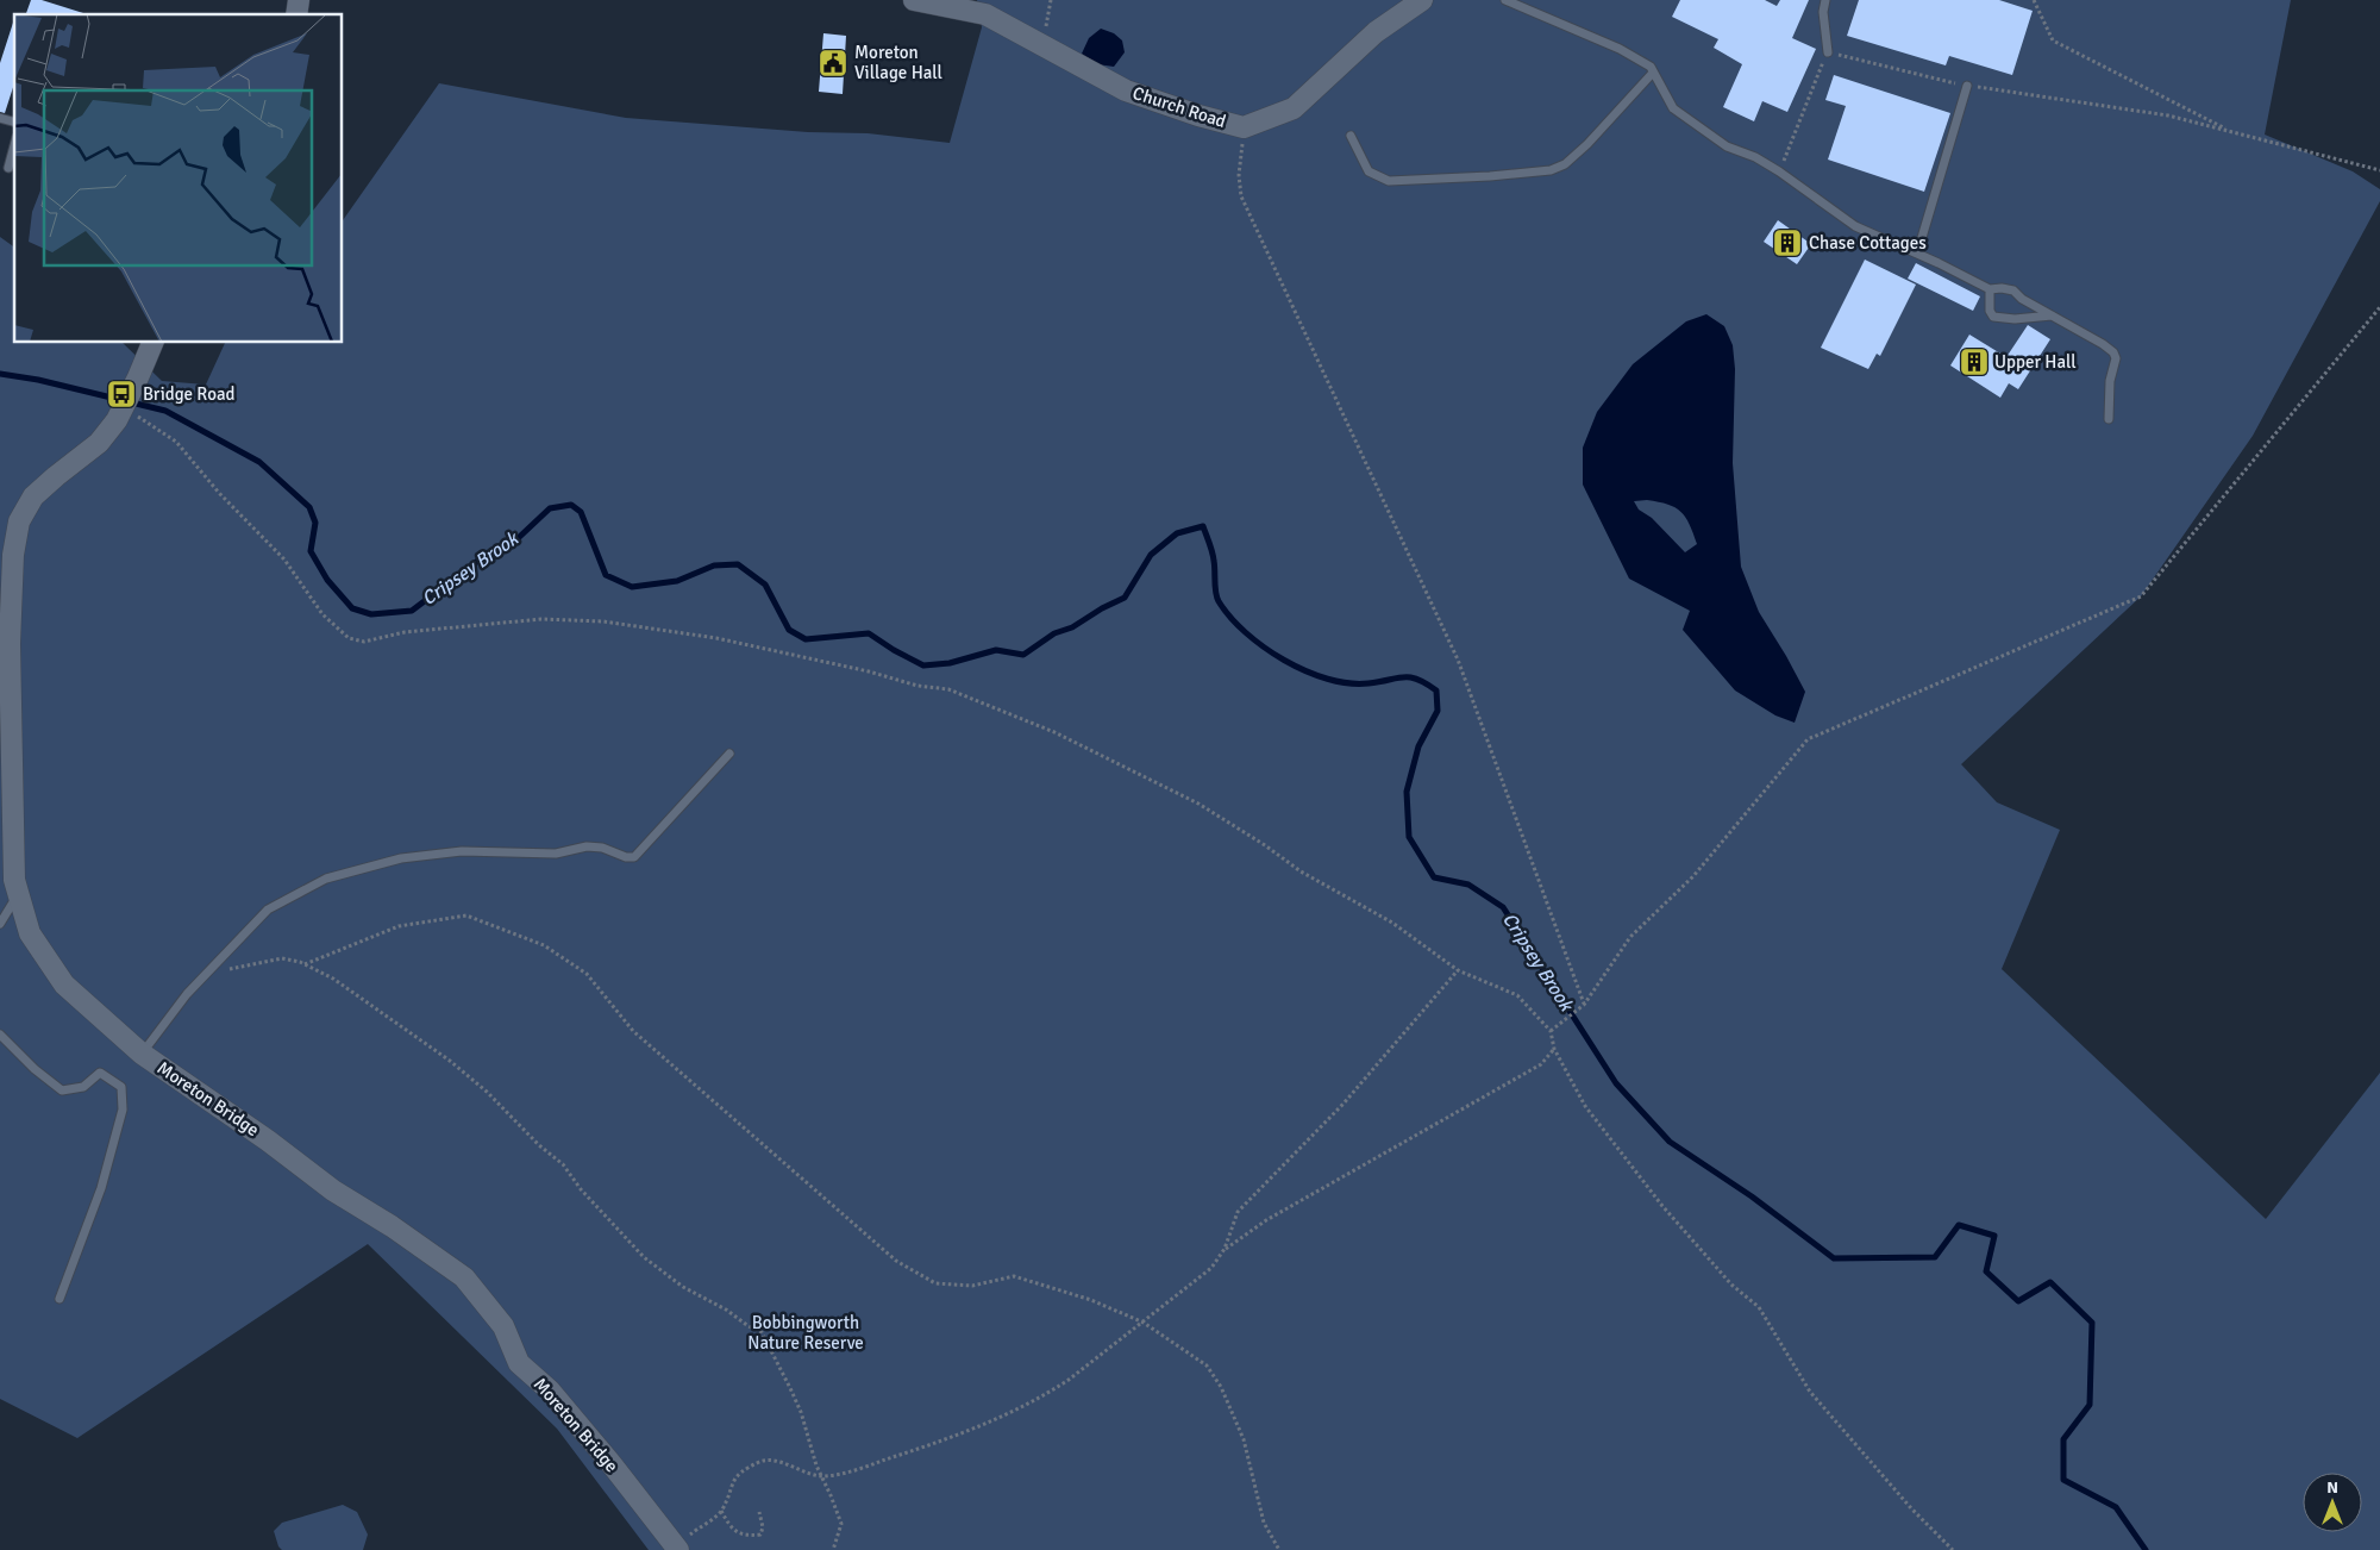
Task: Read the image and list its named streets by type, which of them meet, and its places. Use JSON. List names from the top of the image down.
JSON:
{
  "streets": {
    "street": ["Church Road", "Moreton Bridge"]
  },
  "water": ["Cripsey Brook"],
  "parks": ["Bobbingworth Nature Reserve"],
  "places": {
    "public building": ["Moreton Village Hall"],
    "building": ["Chase Cottages", "Upper Hall"],
    "bus stop": ["Bridge Road"]
  },
  "north": "top"
}
